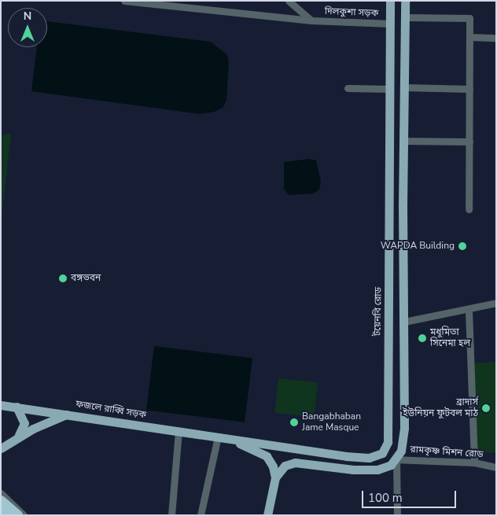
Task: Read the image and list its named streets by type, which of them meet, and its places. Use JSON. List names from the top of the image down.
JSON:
{
  "streets": {
    "main road": ["টয়েনবি রোড", "ফজলে রাব্বি সড়ক"],
    "street": ["দিলকুশা সড়ক", "রামকৃষ্ণ মিশন রোড"]
  },
  "crossings": [
    ["দিলকুশা সড়ক", "টয়েনবি রোড"],
    ["টয়েনবি রোড", "ফজলে রাব্বি সড়ক"]
  ],
  "places": [
    "WAPDA Building",
    "বঙ্গভবন",
    "মধুমিতা সিনেমা হল",
    "ব্রাদার্স ইউনিয়ন ফুটবল মাঠ",
    "Bangabhaban Jame Masque"
  ],
  "scale_bar": "100 m",
  "north": "top"
}
